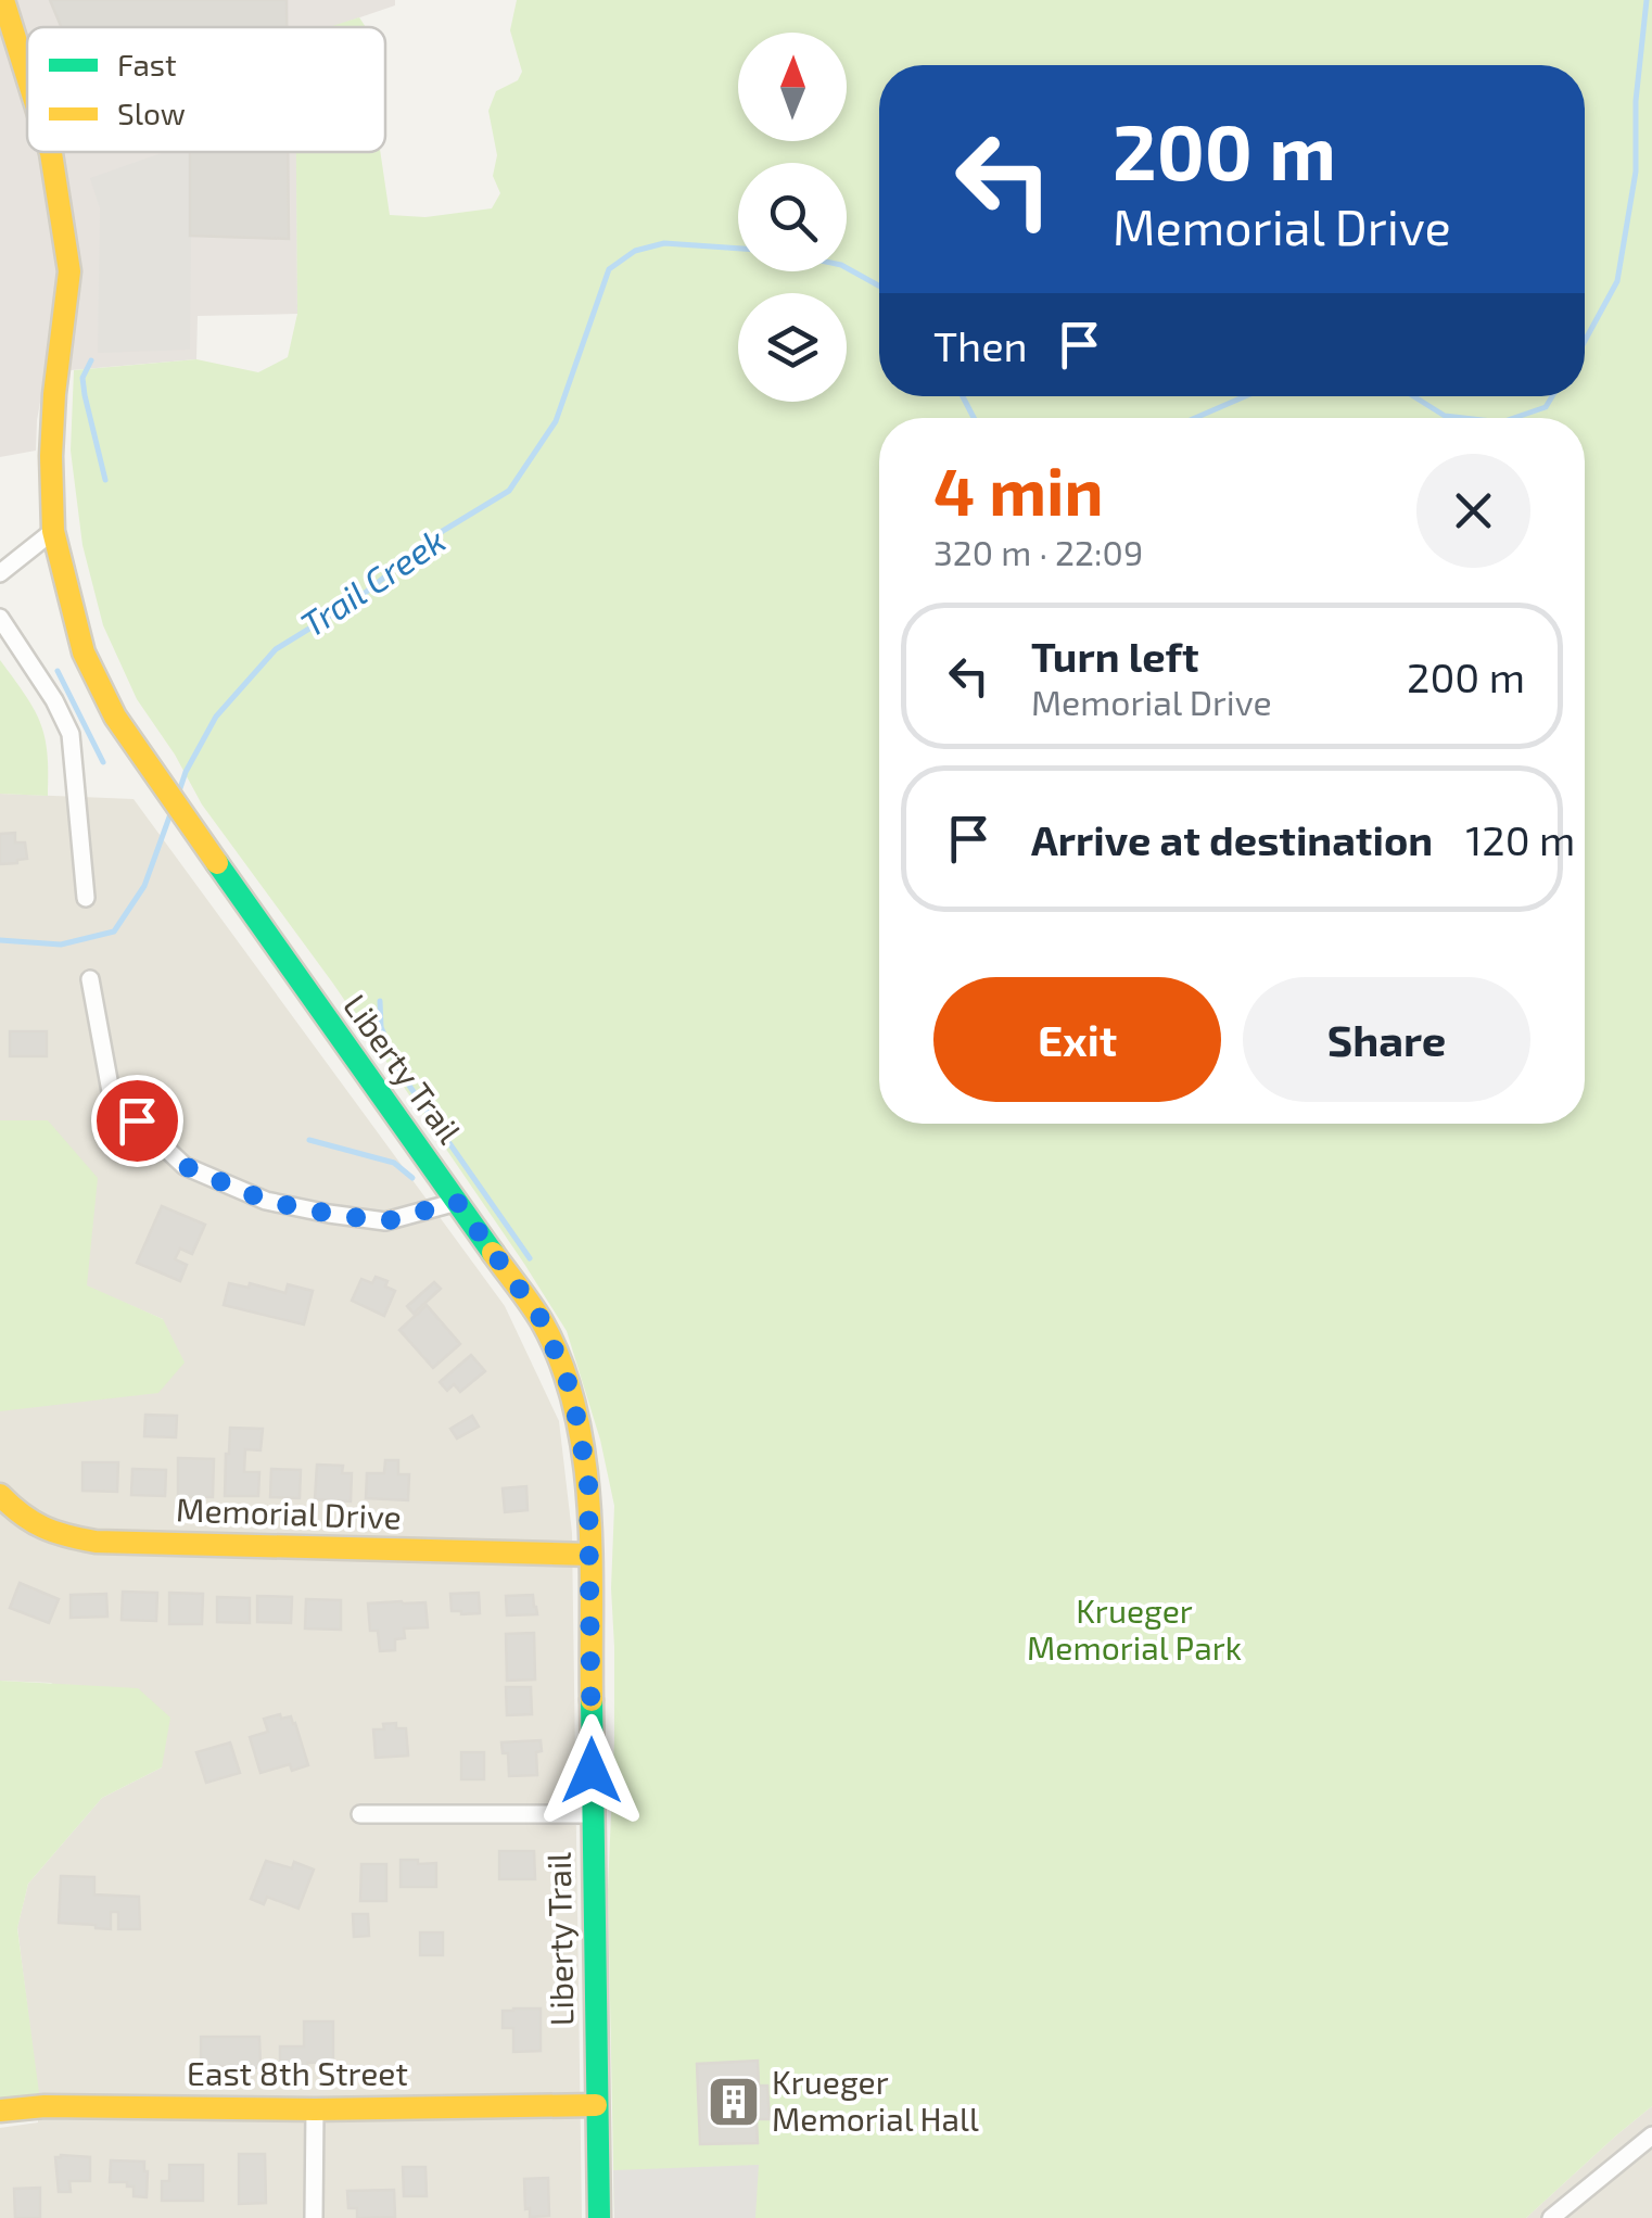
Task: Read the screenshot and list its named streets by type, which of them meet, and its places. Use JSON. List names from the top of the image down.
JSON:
{
  "streets": {
    "street": ["Liberty Trail", "Memorial Drive", "East 8th Street"]
  },
  "crossings": [
    ["Liberty Trail", "Memorial Drive"],
    ["Liberty Trail", "East 8th Street"]
  ],
  "water": ["Trail Creek"],
  "parks": ["Krueger Memorial Park"],
  "places": {
    "building": ["Krueger Memorial Hall"]
  },
  "legend": ["Fast", "Slow"],
  "north": "top",
  "page": {
    "turn": ["200 m", "Memorial Drive"],
    "then": "Then",
    "heading": ["4 min", "320 m · 22:09"],
    "list": [
      {
        "name": "Turn left",
        "note": "Memorial Drive",
        "value": "200 m"
      },
      {
        "name": "Arrive at destination",
        "value": "120 m"
      }
    ],
    "buttons": ["Exit", "Share"]
  }
}
